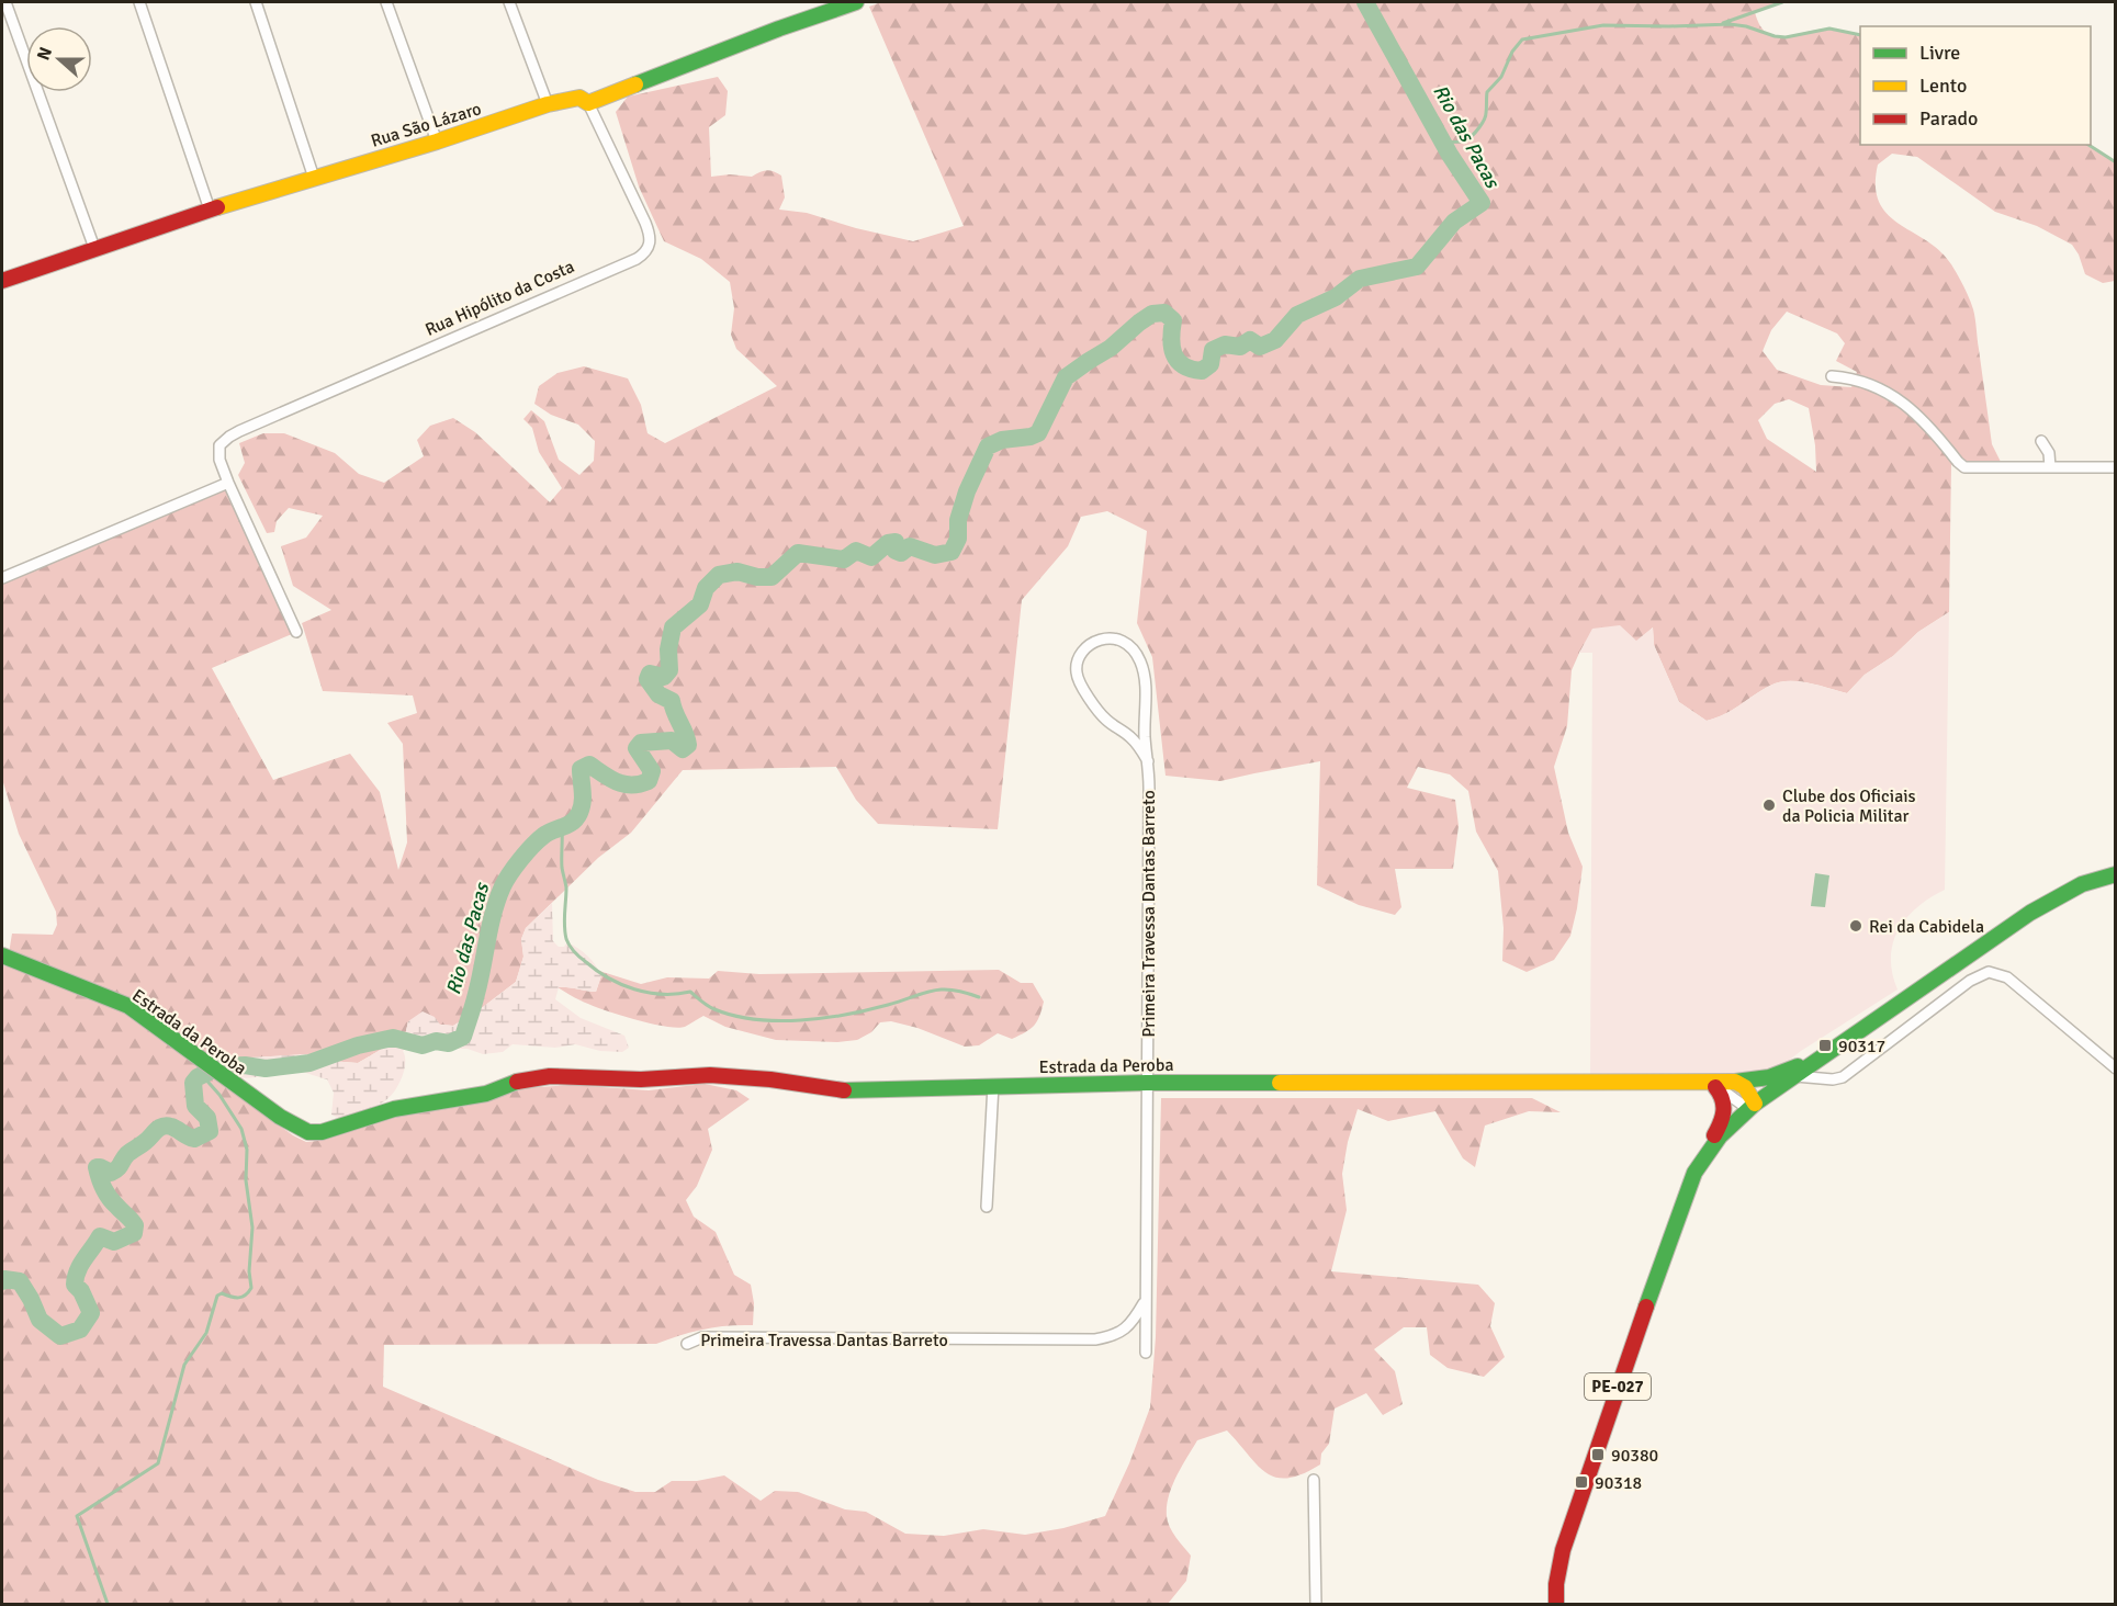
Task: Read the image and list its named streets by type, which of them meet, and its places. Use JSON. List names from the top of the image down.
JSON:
{
  "streets": {
    "street": [
      "Rua São Lázaro",
      "Rua Hipólito da Costa",
      "Primeira Travessa Dantas Barreto",
      "Estrada da Peroba",
      "PE-027"
    ]
  },
  "crossings": [
    ["Rua São Lázaro", "Rua Hipólito da Costa"],
    ["Primeira Travessa Dantas Barreto", "Estrada da Peroba"],
    ["Estrada da Peroba", "PE-027"]
  ],
  "water": ["Rio das Pacas"],
  "places": {
    "other": ["Clube dos Oficiais da Policia Militar", "Rei da Cabidela"],
    "transit": ["90317", "90380", "90318"]
  },
  "legend": ["Livre", "Lento", "Parado"],
  "north": "left"
}
